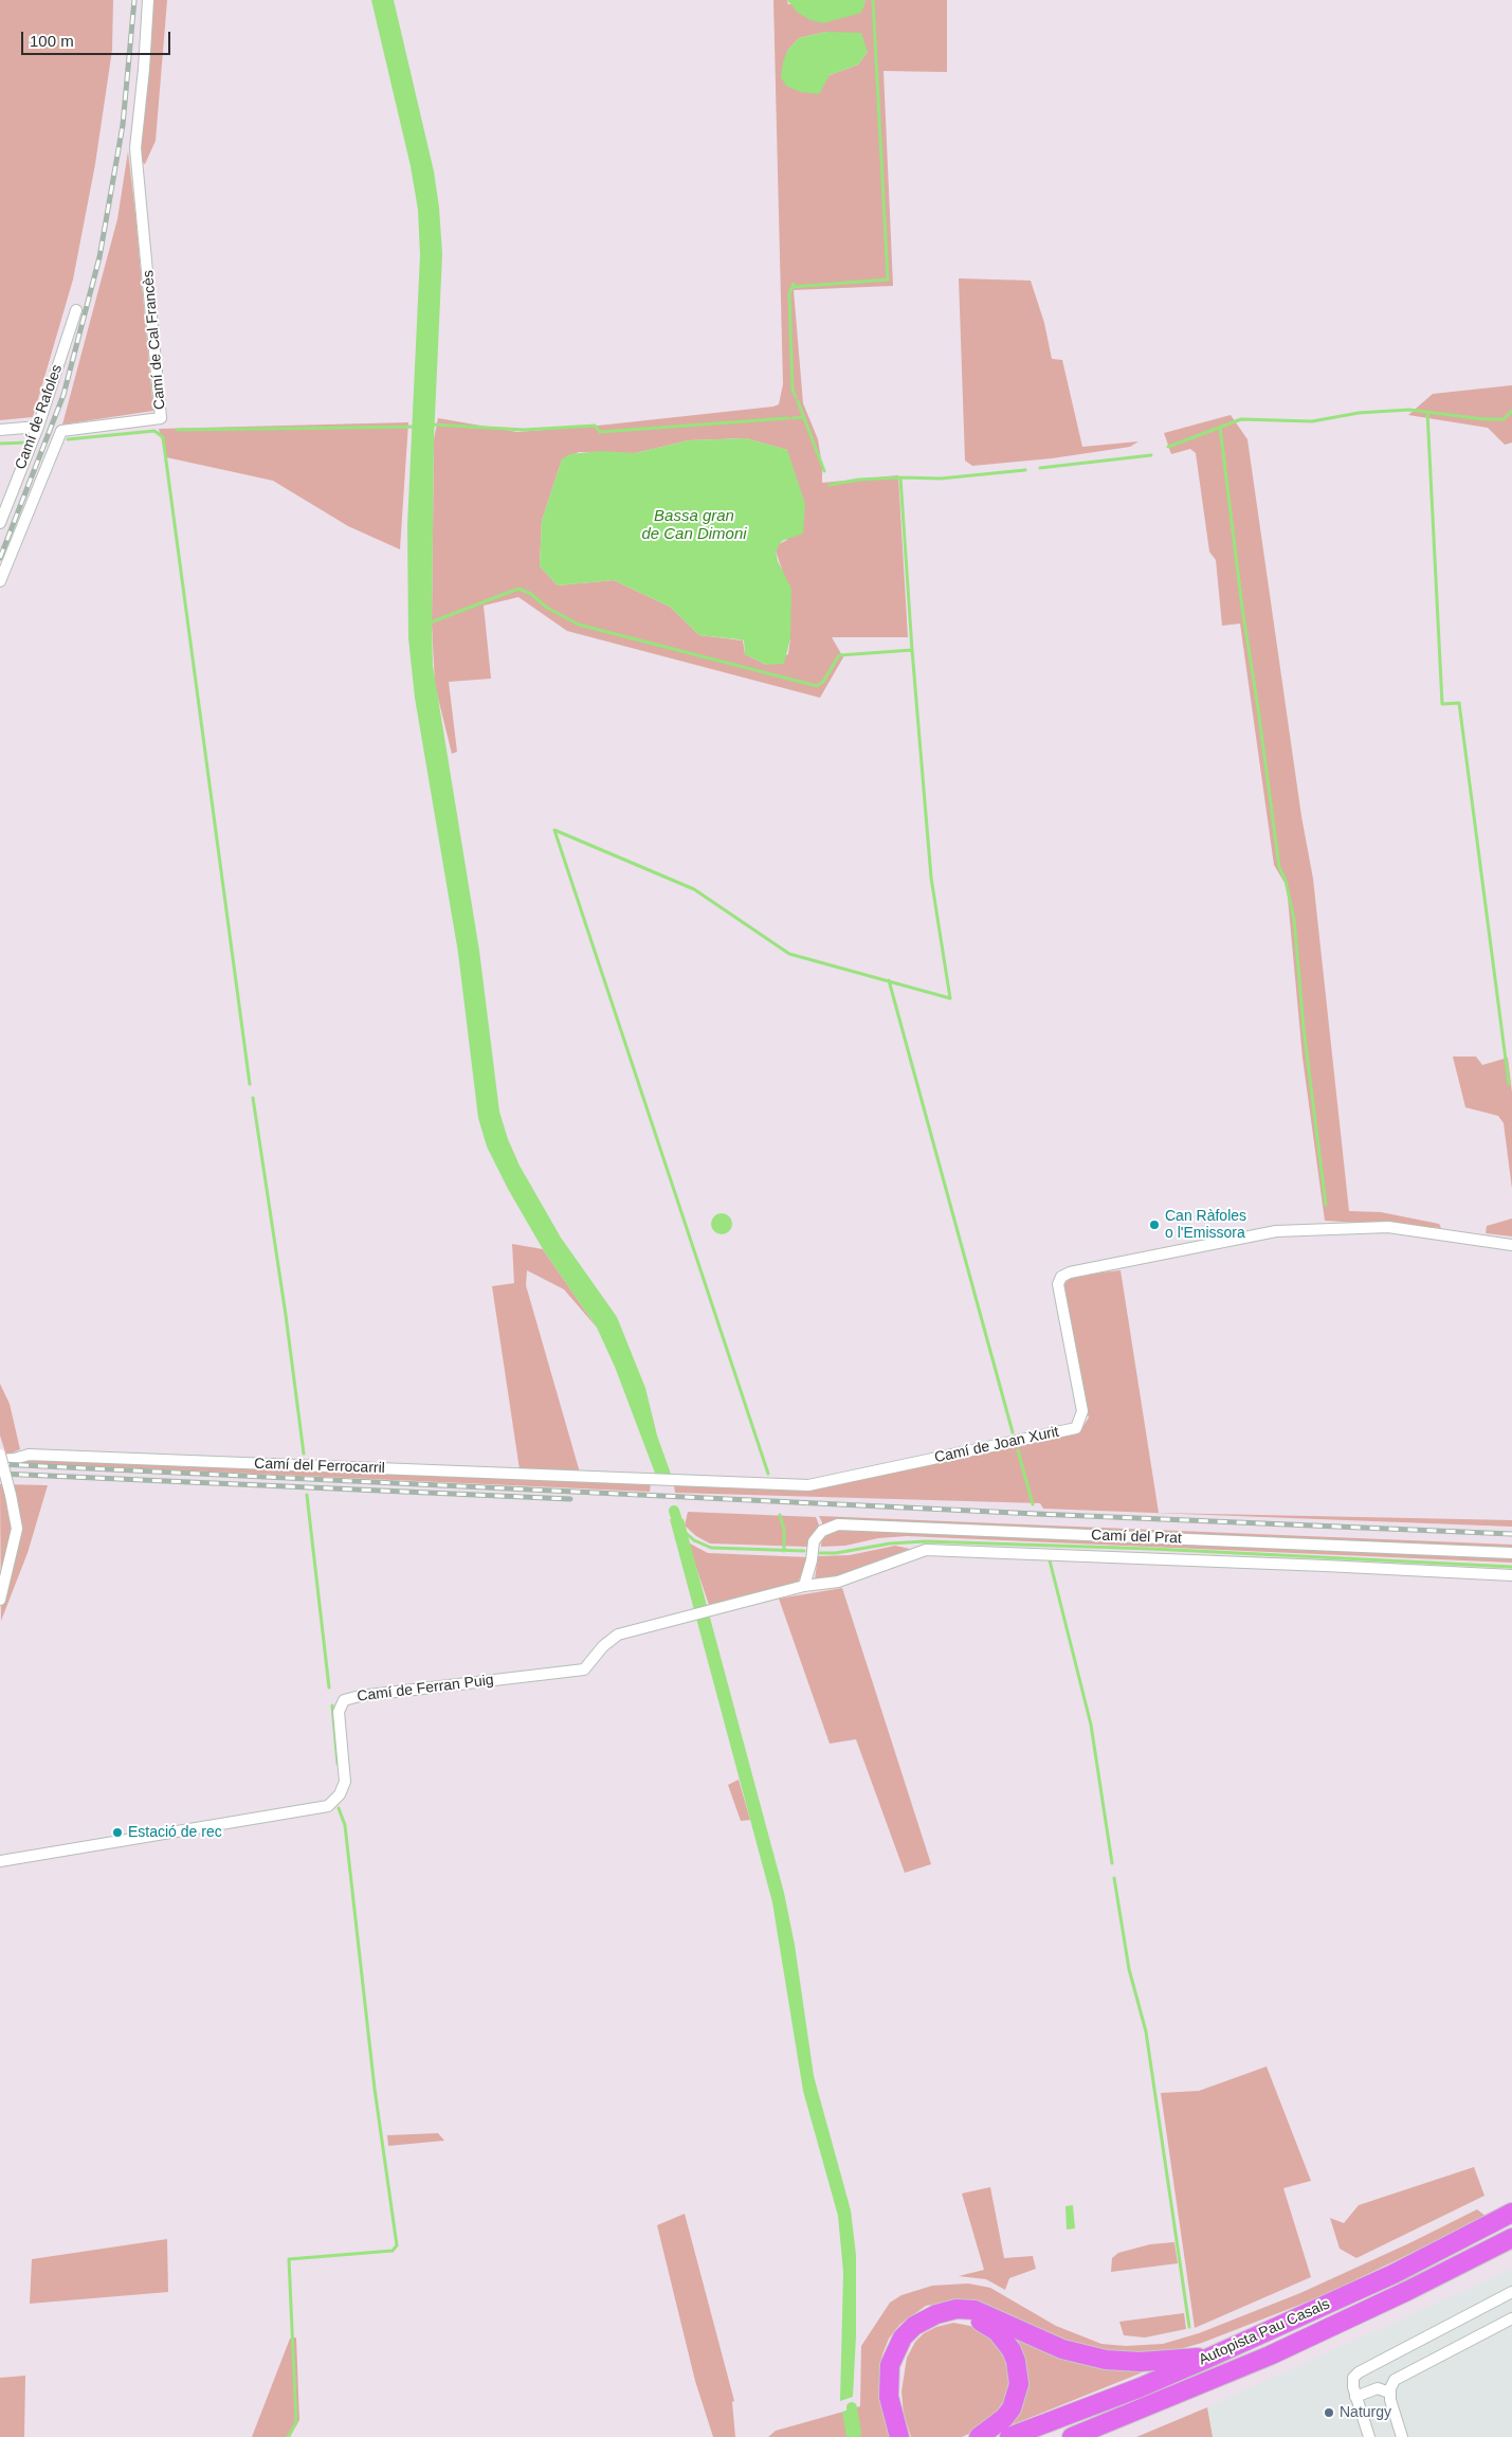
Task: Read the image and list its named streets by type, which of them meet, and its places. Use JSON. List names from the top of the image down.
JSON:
{
  "streets": {
    "highway": ["Autopista Pau Casals"],
    "street": [
      "Camí de Cal Francès",
      "Camí de Rafoles",
      "Camí de Joan Xurit",
      "Camí del Ferrocarril",
      "Camí del Prat",
      "Camí de Ferran Puig"
    ]
  },
  "crossings": [
    ["Camí de Joan Xurit", "Camí del Ferrocarril"],
    ["Camí del Prat", "Camí de Ferran Puig"]
  ],
  "water": ["Bassa gran de Can Dimoni"],
  "places": ["Can Ràfoles o l'Emissora", "Estació de rec", "Naturgy"],
  "scale_bar": "100 m"
}
